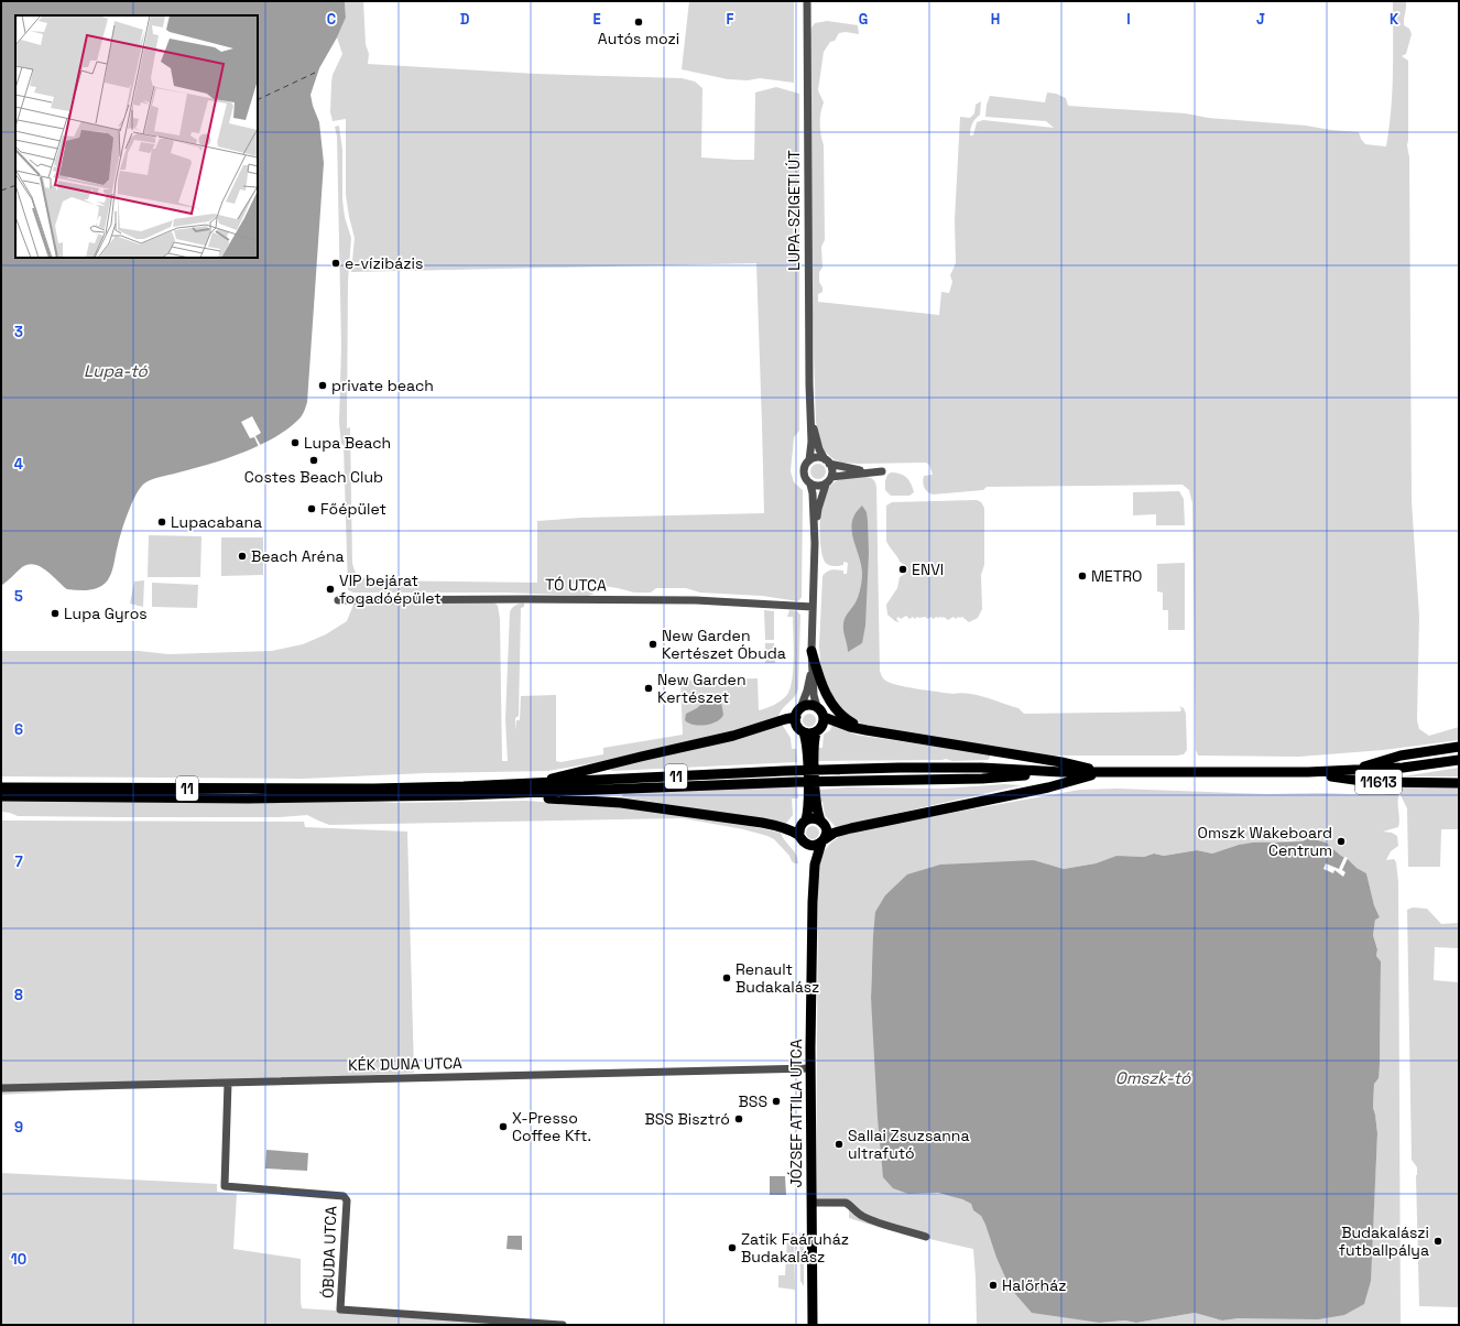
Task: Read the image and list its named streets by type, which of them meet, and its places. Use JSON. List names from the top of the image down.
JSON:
{
  "streets": {
    "main road": ["11", "11613", "JÓZSEF ATTILA UTCA"],
    "street": [
      "LUPA-SZIGETI ÚT",
      "TÓ UTCA",
      "KÉK DUNA UTCA",
      "ÓBUDA UTCA"
    ]
  },
  "crossings": [
    ["LUPA-SZIGETI ÚT", "TÓ UTCA"],
    ["11", "11613"],
    ["KÉK DUNA UTCA", "JÓZSEF ATTILA UTCA"],
    ["KÉK DUNA UTCA", "ÓBUDA UTCA"]
  ],
  "water": ["Lupa-tó", "Omszk-tó"],
  "places": [
    "Autós mozi",
    "e-vízibázis",
    "private beach",
    "Lupa Beach",
    "Costes Beach Club",
    "Főépület",
    "Lupacabana",
    "Beach Aréna",
    "ENVI",
    "METRO",
    "VIP bejárat fogadóépület",
    "Lupa Gyros",
    "New Garden Kertészet Óbuda",
    "New Garden Kertészet",
    "Omszk Wakeboard Centrum",
    "Renault Budakalász",
    "BSS",
    "BSS Bisztró",
    "X-Presso Coffee Kft.",
    "Sallai Zsuzsanna ultrafutó",
    "Budakalászi futballpálya",
    "Zatik Faáruház Budakalász",
    "Halőrház"
  ],
  "grid": {
    "columns": [
      "C",
      "D",
      "E",
      "F",
      "G",
      "H",
      "I",
      "J",
      "K"
    ],
    "rows": [
      "3",
      "4",
      "5",
      "6",
      "7",
      "8",
      "9",
      "10"
    ]
  }
}
